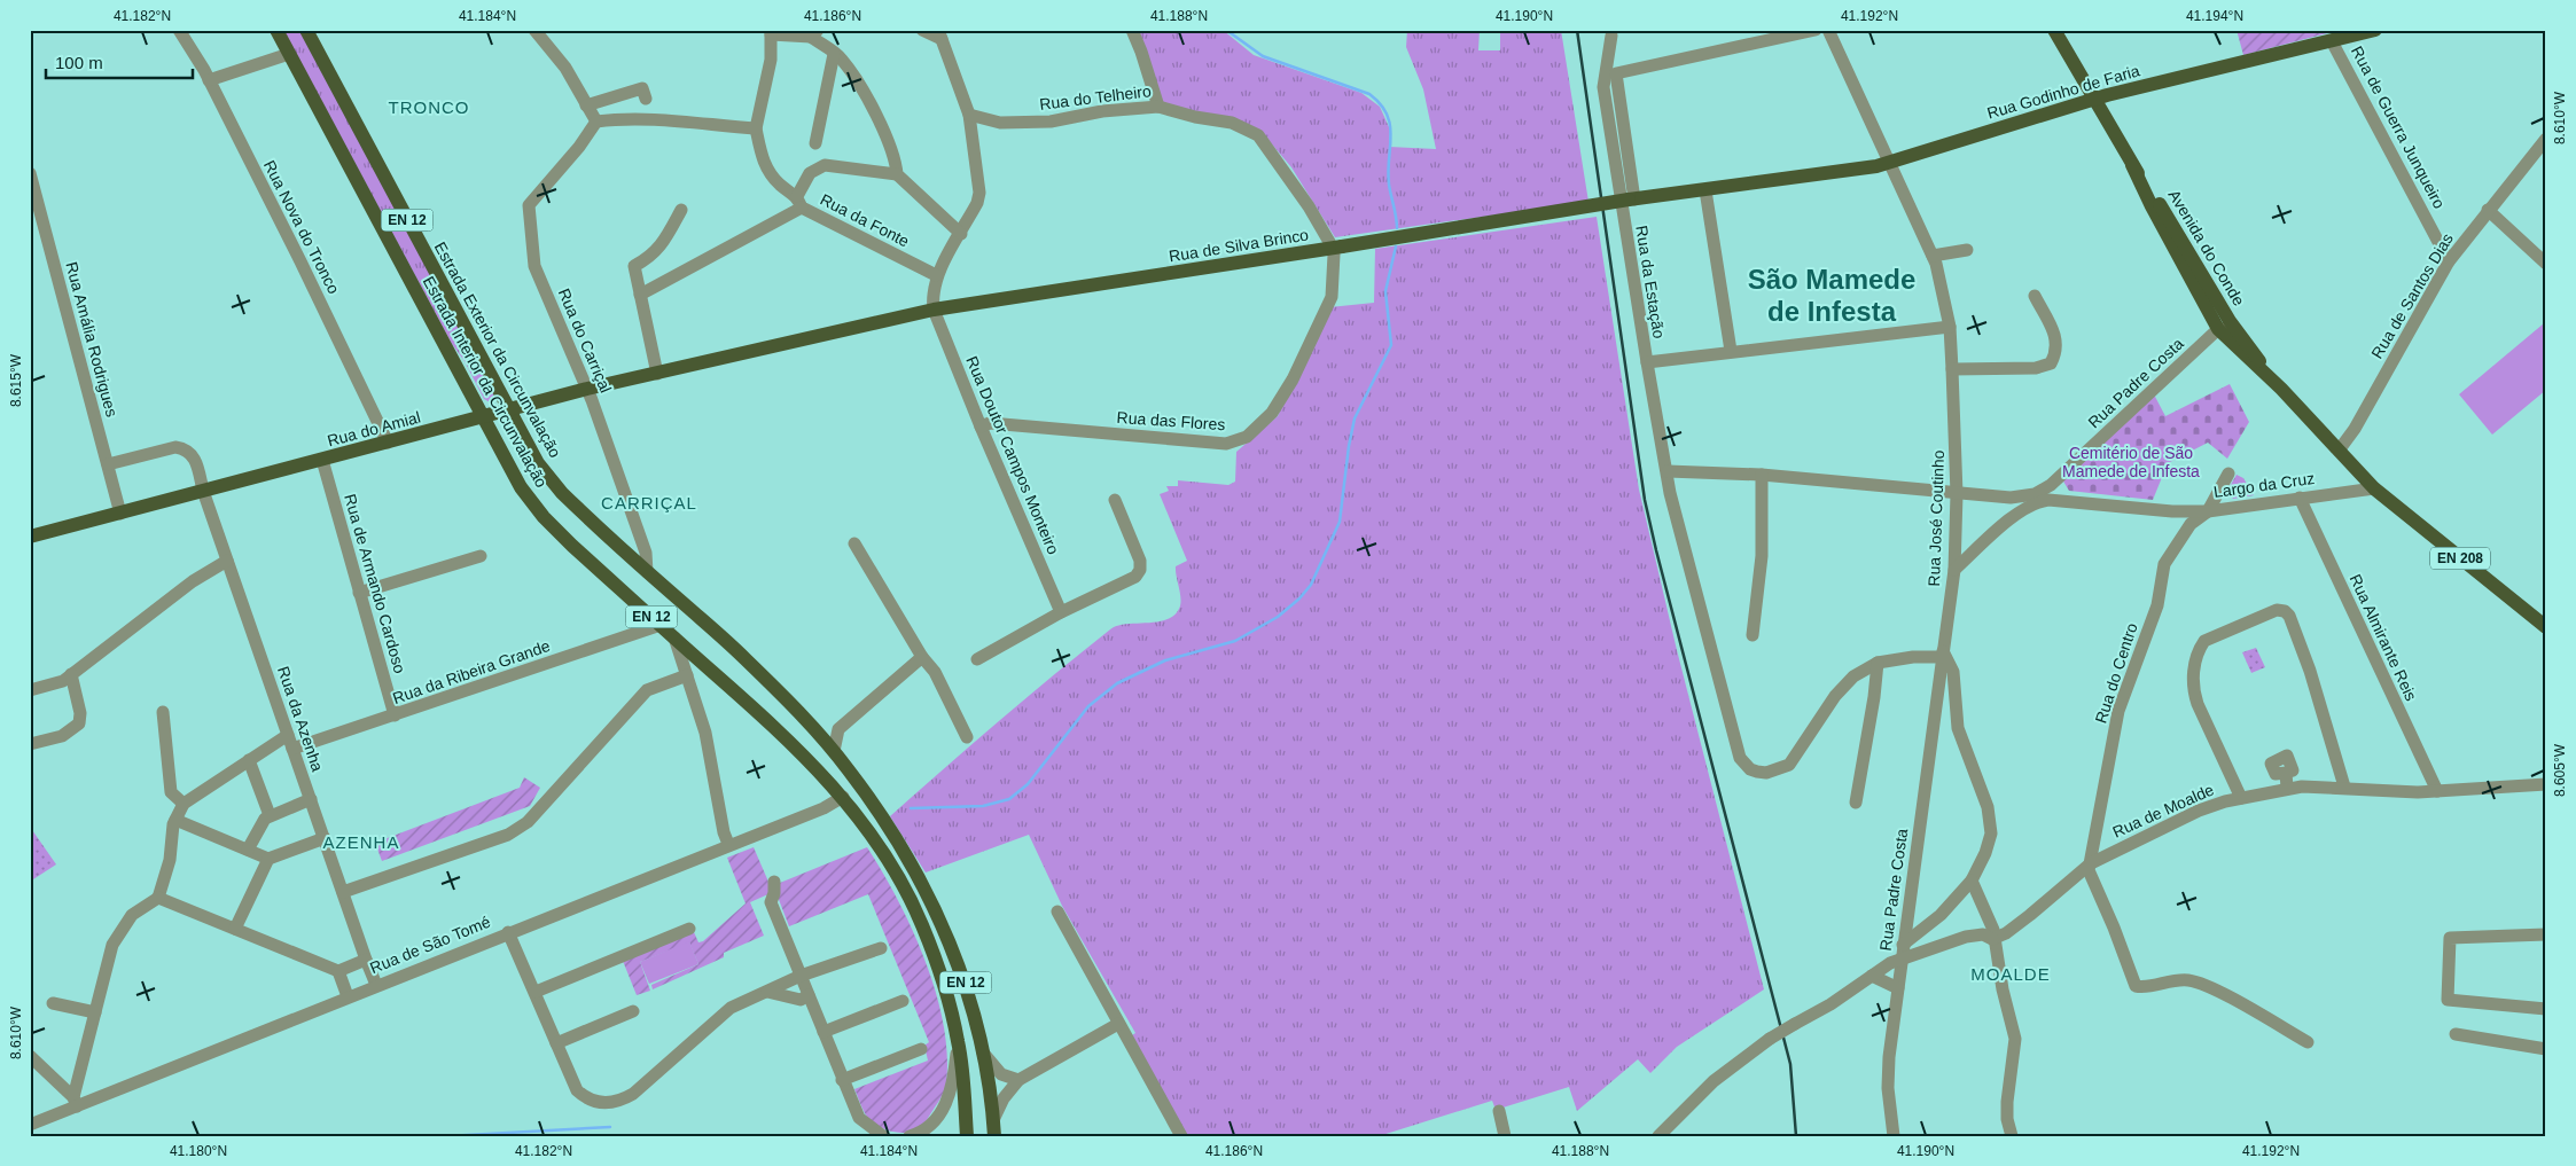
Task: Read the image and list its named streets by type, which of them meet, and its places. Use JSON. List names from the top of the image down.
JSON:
{
  "streets": {
    "main road": [
      "Rua Godinho de Faria",
      "EN 12",
      "Rua de Silva Brinco",
      "Avenida do Conde",
      "Estrada Exterior da Circunvalação",
      "Estrada Interior da Circunvalação",
      "Rua do Amial",
      "EN 208"
    ],
    "street": [
      "Rua do Telheiro",
      "Rua de Guerra Junqueiro",
      "Rua da Fonte",
      "Rua Nova do Tronco",
      "Rua da Estação",
      "Rua de Santos Dias",
      "Rua Amália Rodrigues",
      "Rua do Carriçal",
      "Rua Padre Costa",
      "Rua das Flores",
      "Rua Doutor Campos Monteiro",
      "Largo da Cruz",
      "Rua José Coutinho",
      "Rua de Armando Cardoso",
      "Rua Almirante Reis",
      "Rua da Ribeira Grande",
      "Rua do Centro",
      "Rua da Azenha",
      "Rua de Moalde",
      "Rua de São Tomé"
    ]
  },
  "crossings": [
    ["Rua Godinho de Faria", "Rua de Guerra Junqueiro"],
    ["Rua Godinho de Faria", "Rua de Silva Brinco"],
    ["Rua Godinho de Faria", "Avenida do Conde"],
    ["Rua Godinho de Faria", "Rua José Coutinho"],
    ["Rua do Telheiro", "Rua de Silva Brinco"],
    ["Rua do Telheiro", "Rua das Flores"],
    ["Rua de Guerra Junqueiro", "Rua de Santos Dias"],
    ["EN 12", "Estrada Exterior da Circunvalação"],
    ["EN 12", "Estrada Interior da Circunvalação"],
    ["EN 12", "Rua de São Tomé"],
    ["Rua Nova do Tronco", "Rua do Amial"],
    ["Rua de Silva Brinco", "Rua da Estação"],
    ["Rua de Silva Brinco", "Rua das Flores"],
    ["Rua de Silva Brinco", "Rua do Amial"],
    ["Rua de Silva Brinco", "Rua Doutor Campos Monteiro"],
    ["Avenida do Conde", "Rua de Santos Dias"],
    ["Avenida do Conde", "Rua Padre Costa"],
    ["Avenida do Conde", "Largo da Cruz"],
    ["Avenida do Conde", "EN 208"],
    ["Rua Amália Rodrigues", "Rua do Amial"],
    ["Rua Amália Rodrigues", "Rua da Azenha"],
    ["Rua do Carriçal", "Estrada Exterior da Circunvalação"],
    ["Rua do Carriçal", "Rua do Amial"],
    ["Estrada Exterior da Circunvalação", "Rua do Amial"],
    ["Estrada Interior da Circunvalação", "Rua do Amial"],
    ["Estrada Interior da Circunvalação", "Rua da Ribeira Grande"],
    ["Estrada Interior da Circunvalação", "Rua de São Tomé"],
    ["Rua Padre Costa", "Rua José Coutinho"],
    ["Rua das Flores", "Rua Doutor Campos Monteiro"],
    ["Rua do Amial", "Rua de Armando Cardoso"],
    ["Rua do Amial", "Rua da Azenha"],
    ["Largo da Cruz", "EN 208"],
    ["Largo da Cruz", "Rua Almirante Reis"],
    ["Largo da Cruz", "Rua do Centro"],
    ["Rua de Armando Cardoso", "Rua da Ribeira Grande"],
    ["Rua Almirante Reis", "Rua de Moalde"],
    ["Rua da Ribeira Grande", "Rua da Azenha"],
    ["Rua do Centro", "Rua de Moalde"],
    ["Rua da Azenha", "Rua de São Tomé"]
  ],
  "districts": [
    "TRONCO",
    "São Mamede de Infesta",
    "CARRIÇAL",
    "AZENHA",
    "MOALDE"
  ],
  "parks": ["Cemitério de São Mamede de Infesta"],
  "scale_bar": "100 m",
  "coordinates": [
    "41.182°N",
    "41.184°N",
    "41.186°N",
    "41.188°N",
    "41.190°N",
    "41.192°N",
    "41.194°N",
    "8.610°W",
    "8.615°W",
    "8.605°W",
    "41.180°N"
  ]
}
